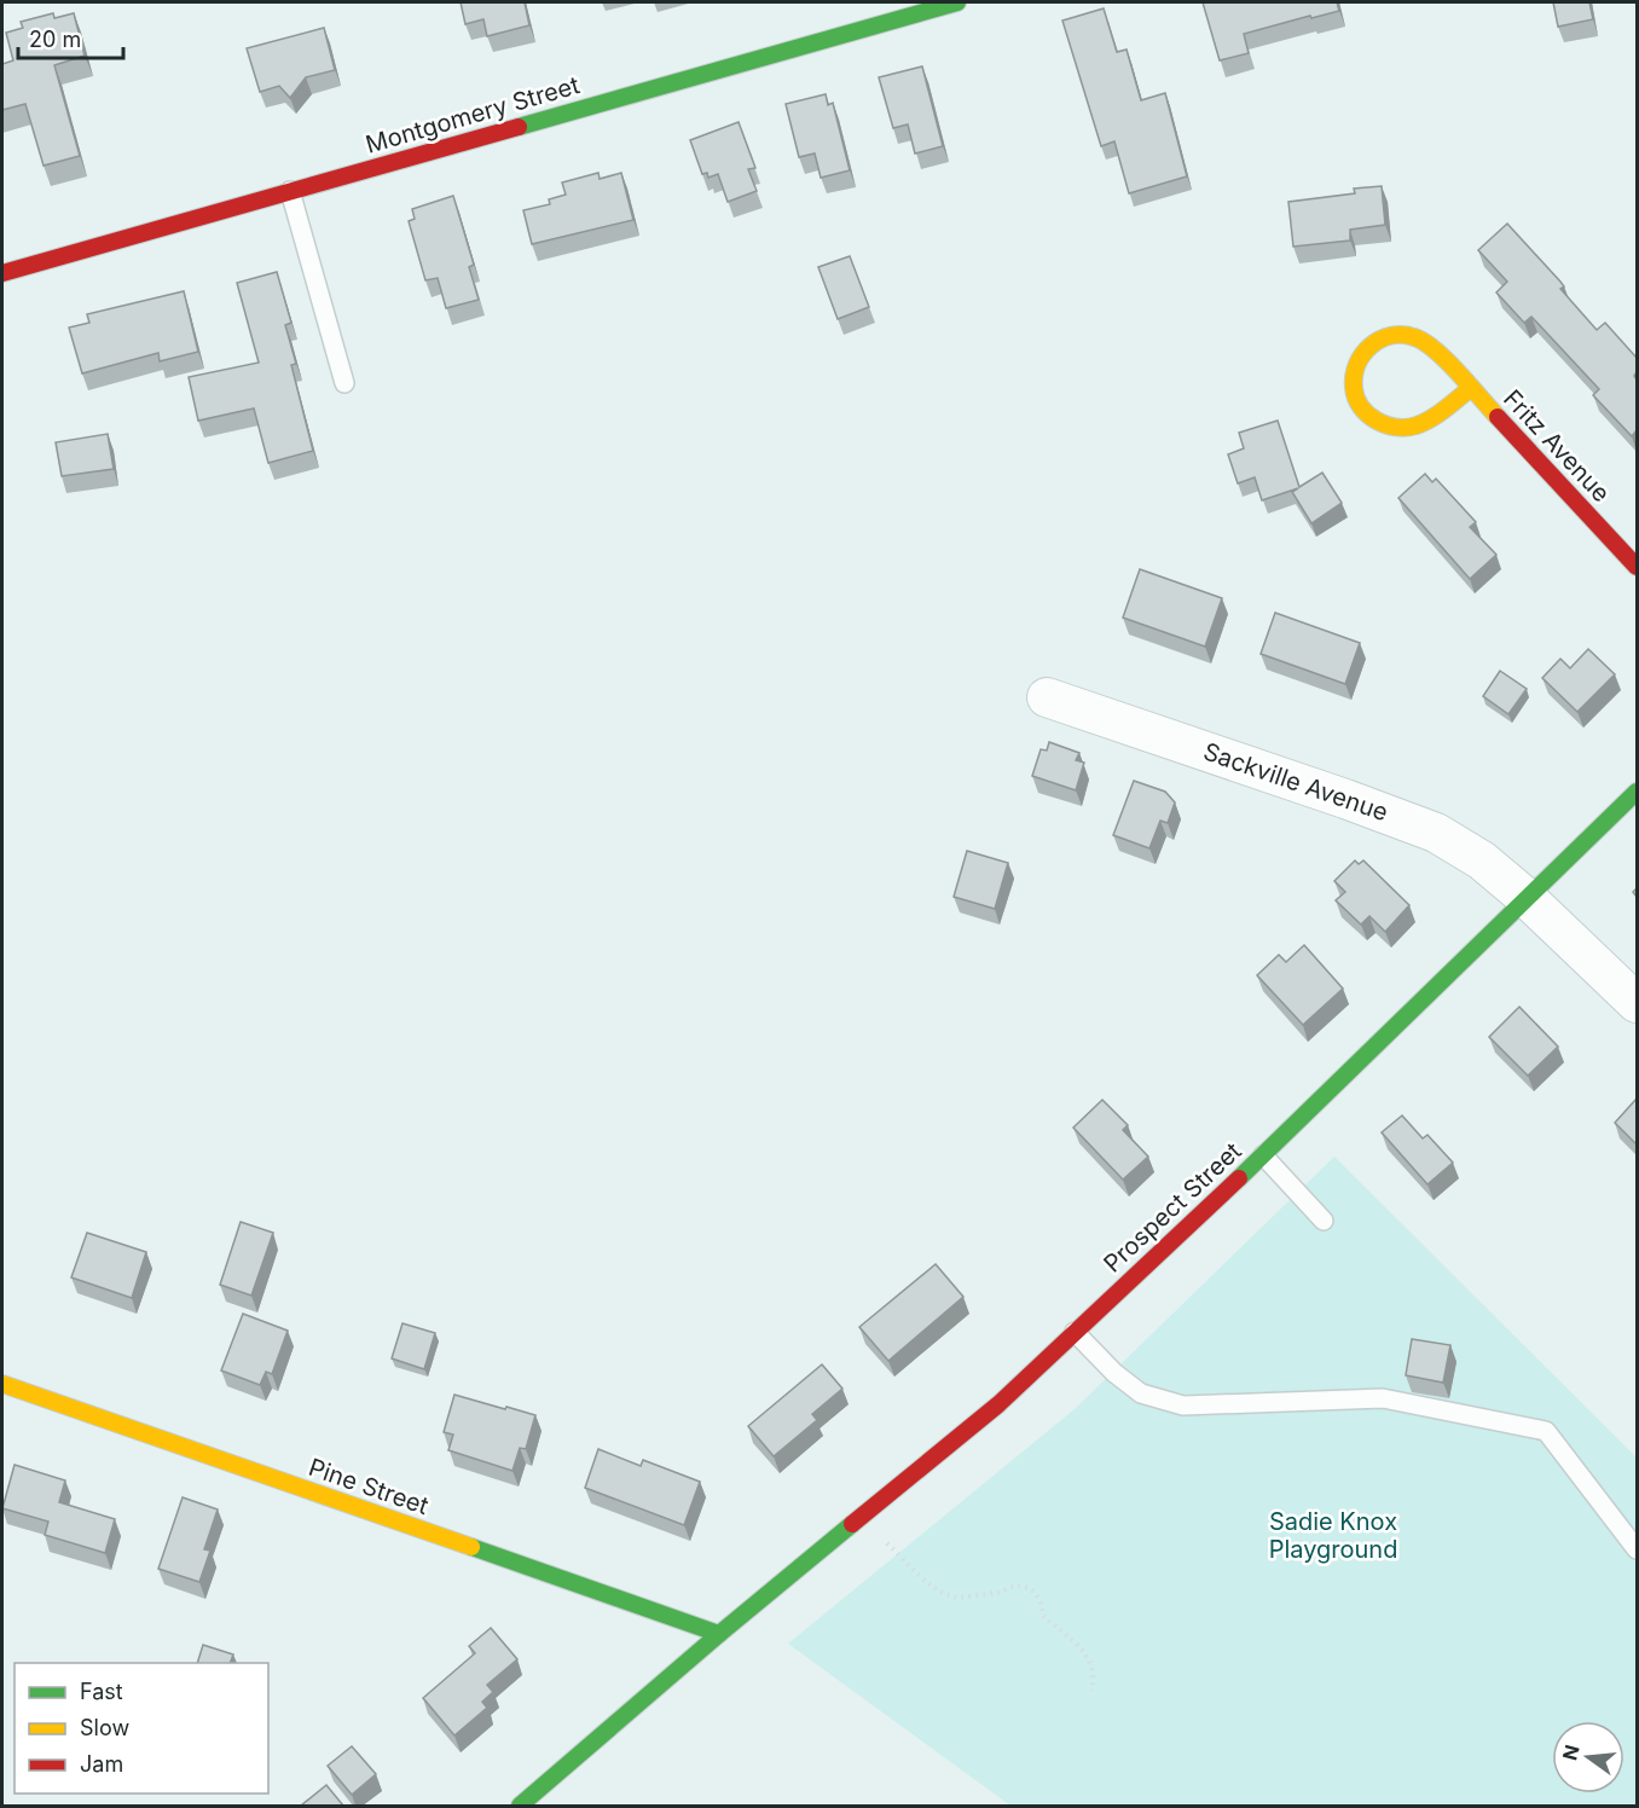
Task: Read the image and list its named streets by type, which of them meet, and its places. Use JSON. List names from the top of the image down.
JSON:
{
  "streets": {
    "street": [
      "Montgomery Street",
      "Fritz Avenue",
      "Sackville Avenue",
      "Prospect Street",
      "Pine Street"
    ]
  },
  "crossings": [
    ["Sackville Avenue", "Prospect Street"],
    ["Prospect Street", "Pine Street"]
  ],
  "parks": ["Sadie Knox Playground"],
  "legend": ["Fast", "Slow", "Jam"],
  "scale_bar": "20 m",
  "north": "left"
}
